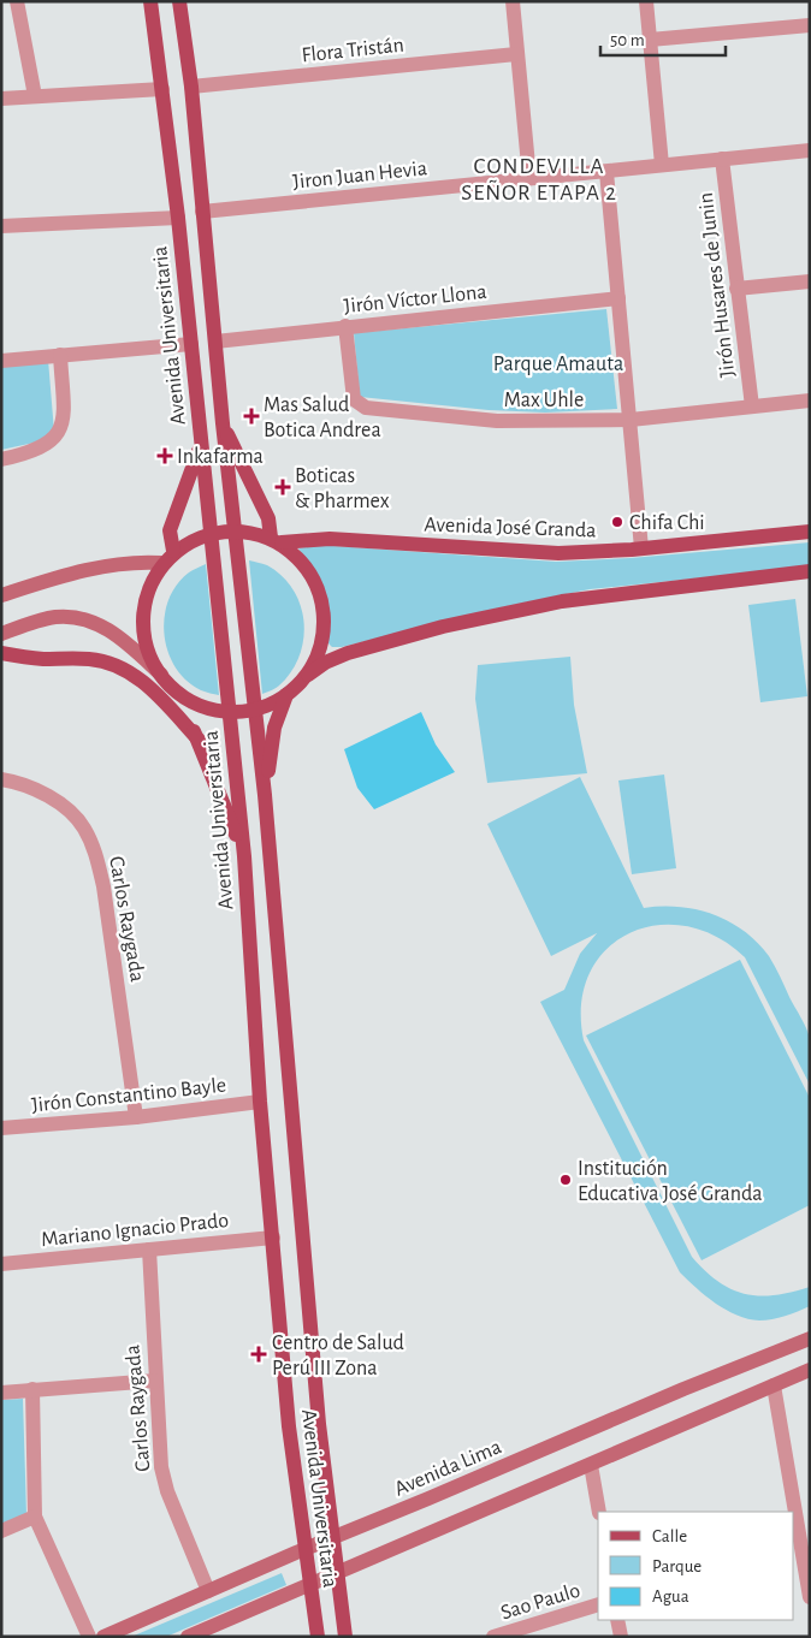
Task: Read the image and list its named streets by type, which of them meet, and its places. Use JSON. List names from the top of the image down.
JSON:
{
  "streets": {
    "main road": ["Avenida Universitaria", "Avenida José Granda", "Avenida Lima"],
    "street": [
      "Flora Tristán",
      "Jiron Juan Hevia",
      "Jirón Husares de Junin",
      "Jirón Víctor Llona",
      "Max Uhle",
      "Carlos Raygada",
      "Jirón Constantino Bayle",
      "Mariano Ignacio Prado",
      "Sao Paulo"
    ]
  },
  "crossings": [
    ["Flora Tristán", "Avenida Universitaria"],
    ["Jiron Juan Hevia", "Jirón Husares de Junin"],
    ["Jiron Juan Hevia", "Avenida Universitaria"],
    ["Jirón Husares de Junin", "Max Uhle"],
    ["Jirón Víctor Llona", "Avenida Universitaria"],
    ["Jirón Víctor Llona", "Max Uhle"],
    ["Avenida Universitaria", "Avenida José Granda"],
    ["Avenida Universitaria", "Jirón Constantino Bayle"],
    ["Avenida Universitaria", "Mariano Ignacio Prado"],
    ["Avenida Universitaria", "Avenida Lima"],
    ["Carlos Raygada", "Jirón Constantino Bayle"],
    ["Carlos Raygada", "Mariano Ignacio Prado"],
    ["Carlos Raygada", "Avenida Lima"]
  ],
  "districts": ["CONDEVILLA SEÑOR ETAPA 2"],
  "parks": ["Parque Amauta"],
  "places": {
    "health": [
      "Mas Salud Botica Andrea",
      "Inkafarma",
      "Boticas & Pharmex",
      "Centro de Salud Perú III Zona"
    ],
    "other": ["Chifa Chi", "Institución Educativa José Granda"]
  },
  "legend": ["Calle", "Parque", "Agua"],
  "scale_bar": "50 m"
}
